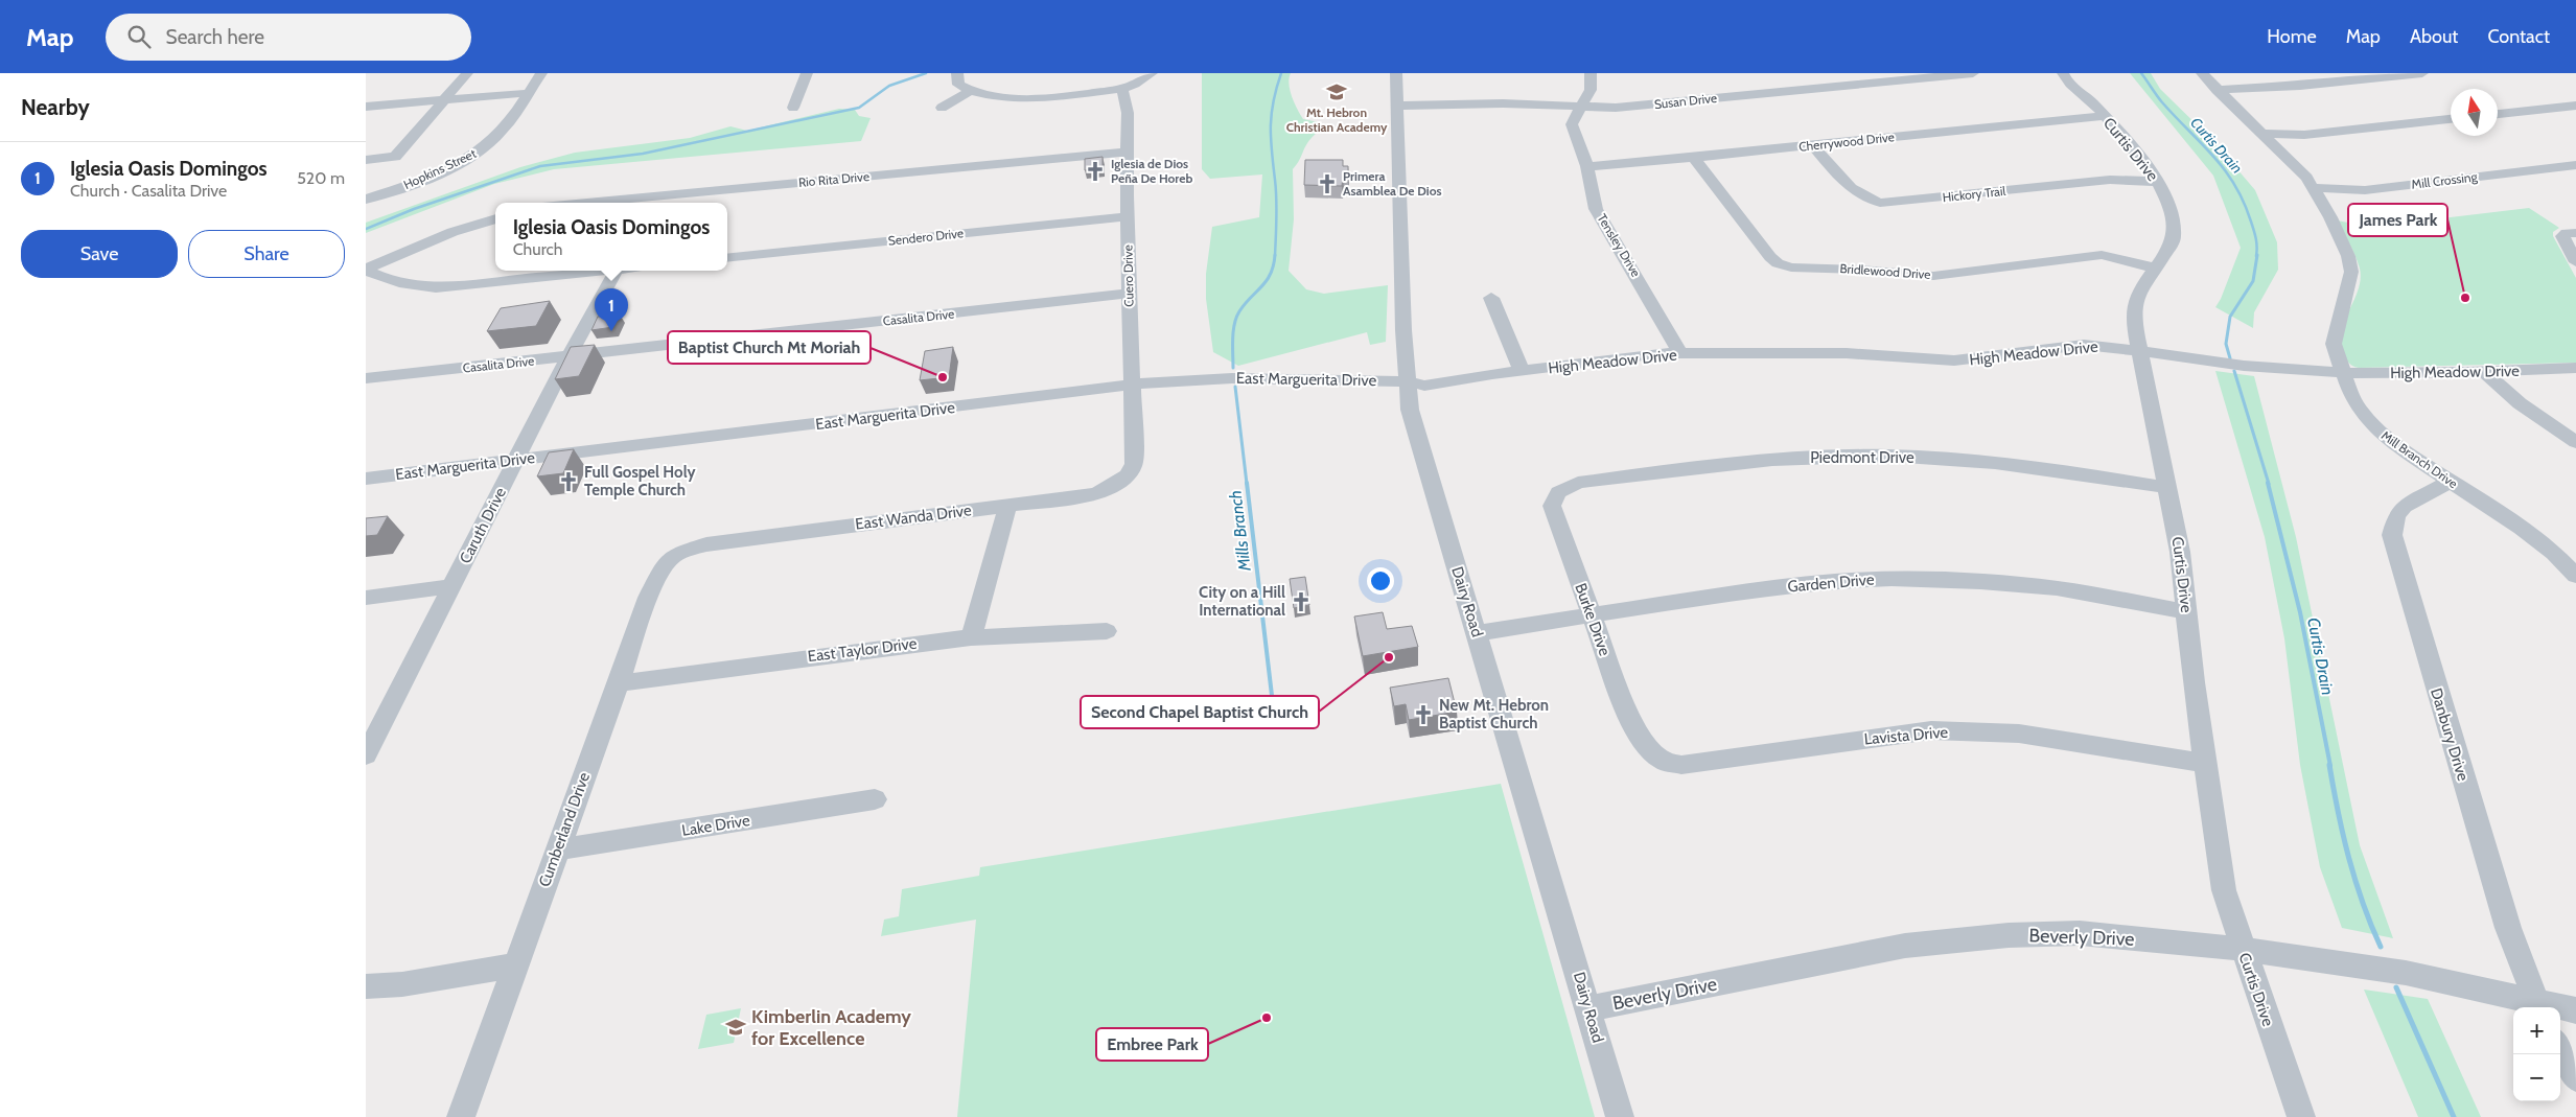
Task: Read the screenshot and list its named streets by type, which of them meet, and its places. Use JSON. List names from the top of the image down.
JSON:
{
  "streets": {
    "street": [
      "Susan Drive",
      "Cherrywood Drive",
      "Curtis Drive",
      "Hopkins Street",
      "Rio Rita Drive",
      "Mill Crossing",
      "Hickory Trail",
      "Sendero Drive",
      "Tensley Drive",
      "Bridlewood Drive",
      "Cuero Drive",
      "Casalita Drive",
      "High Meadow Drive",
      "East Marguerita Drive",
      "Piedmont Drive",
      "Mill Branch Drive",
      "East Wanda Drive",
      "Caruth Drive",
      "Garden Drive",
      "Dairy Road",
      "Burke Drive",
      "East Taylor Drive",
      "Danbury Drive",
      "Lavista Drive",
      "Lake Drive",
      "Cumberland Drive",
      "Beverly Drive"
    ]
  },
  "crossings": [
    ["Susan Drive", "Tensley Drive"],
    ["Susan Drive", "Dairy Road"],
    ["Cherrywood Drive", "Curtis Drive"],
    ["Cherrywood Drive", "Hickory Trail"],
    ["Cherrywood Drive", "Tensley Drive"],
    ["Cherrywood Drive", "Bridlewood Drive"],
    ["Curtis Drive", "Hickory Trail"],
    ["Curtis Drive", "Bridlewood Drive"],
    ["Curtis Drive", "High Meadow Drive"],
    ["Curtis Drive", "Piedmont Drive"],
    ["Curtis Drive", "Garden Drive"],
    ["Curtis Drive", "Lavista Drive"],
    ["Curtis Drive", "Beverly Drive"],
    ["Rio Rita Drive", "Cuero Drive"],
    ["Mill Crossing", "Mill Branch Drive"],
    ["Sendero Drive", "Cuero Drive"],
    ["Tensley Drive", "High Meadow Drive"],
    ["Cuero Drive", "Casalita Drive"],
    ["Cuero Drive", "East Marguerita Drive"],
    ["Cuero Drive", "East Wanda Drive"],
    ["Casalita Drive", "Caruth Drive"],
    ["High Meadow Drive", "East Marguerita Drive"],
    ["High Meadow Drive", "Mill Branch Drive"],
    ["High Meadow Drive", "Dairy Road"],
    ["East Marguerita Drive", "Caruth Drive"],
    ["East Marguerita Drive", "Dairy Road"],
    ["Piedmont Drive", "Burke Drive"],
    ["Mill Branch Drive", "Danbury Drive"],
    ["East Wanda Drive", "Cumberland Drive"],
    ["Garden Drive", "Dairy Road"],
    ["Garden Drive", "Burke Drive"],
    ["Dairy Road", "Beverly Drive"],
    ["Burke Drive", "Lavista Drive"],
    ["East Taylor Drive", "Cumberland Drive"],
    ["Danbury Drive", "Beverly Drive"],
    ["Lake Drive", "Cumberland Drive"]
  ],
  "water": ["Curtis Drain", "Mills Branch"],
  "places": {
    "school or university": ["Mt. Hebron Christian Academy", "Kimberlin Academy for Excellence"],
    "church": [
      "Iglesia de Dios Peña De Horeb",
      "Primera Asamblea De Dios",
      "Full Gospel Holy Temple Church",
      "City on a Hill International",
      "New Mt. Hebron Baptist Church"
    ],
    "other": [
      "James Park",
      "Baptist Church Mt Moriah",
      "Second Chapel Baptist Church",
      "Embree Park"
    ]
  },
  "north": "top",
  "page": {
    "header": "Map",
    "search": "Search here",
    "nav": [
      "Home",
      "Map",
      "About",
      "Contact"
    ],
    "heading": "Nearby",
    "list": [
      {
        "mark": "1",
        "name": "Iglesia Oasis Domingos",
        "note": "Church · Casalita Drive",
        "value": "520 m"
      }
    ],
    "popup": ["Iglesia Oasis Domingos", "Church"],
    "buttons": ["Save", "Share"],
    "pins": "1",
    "map_buttons": ["+", "−"]
  }
}
